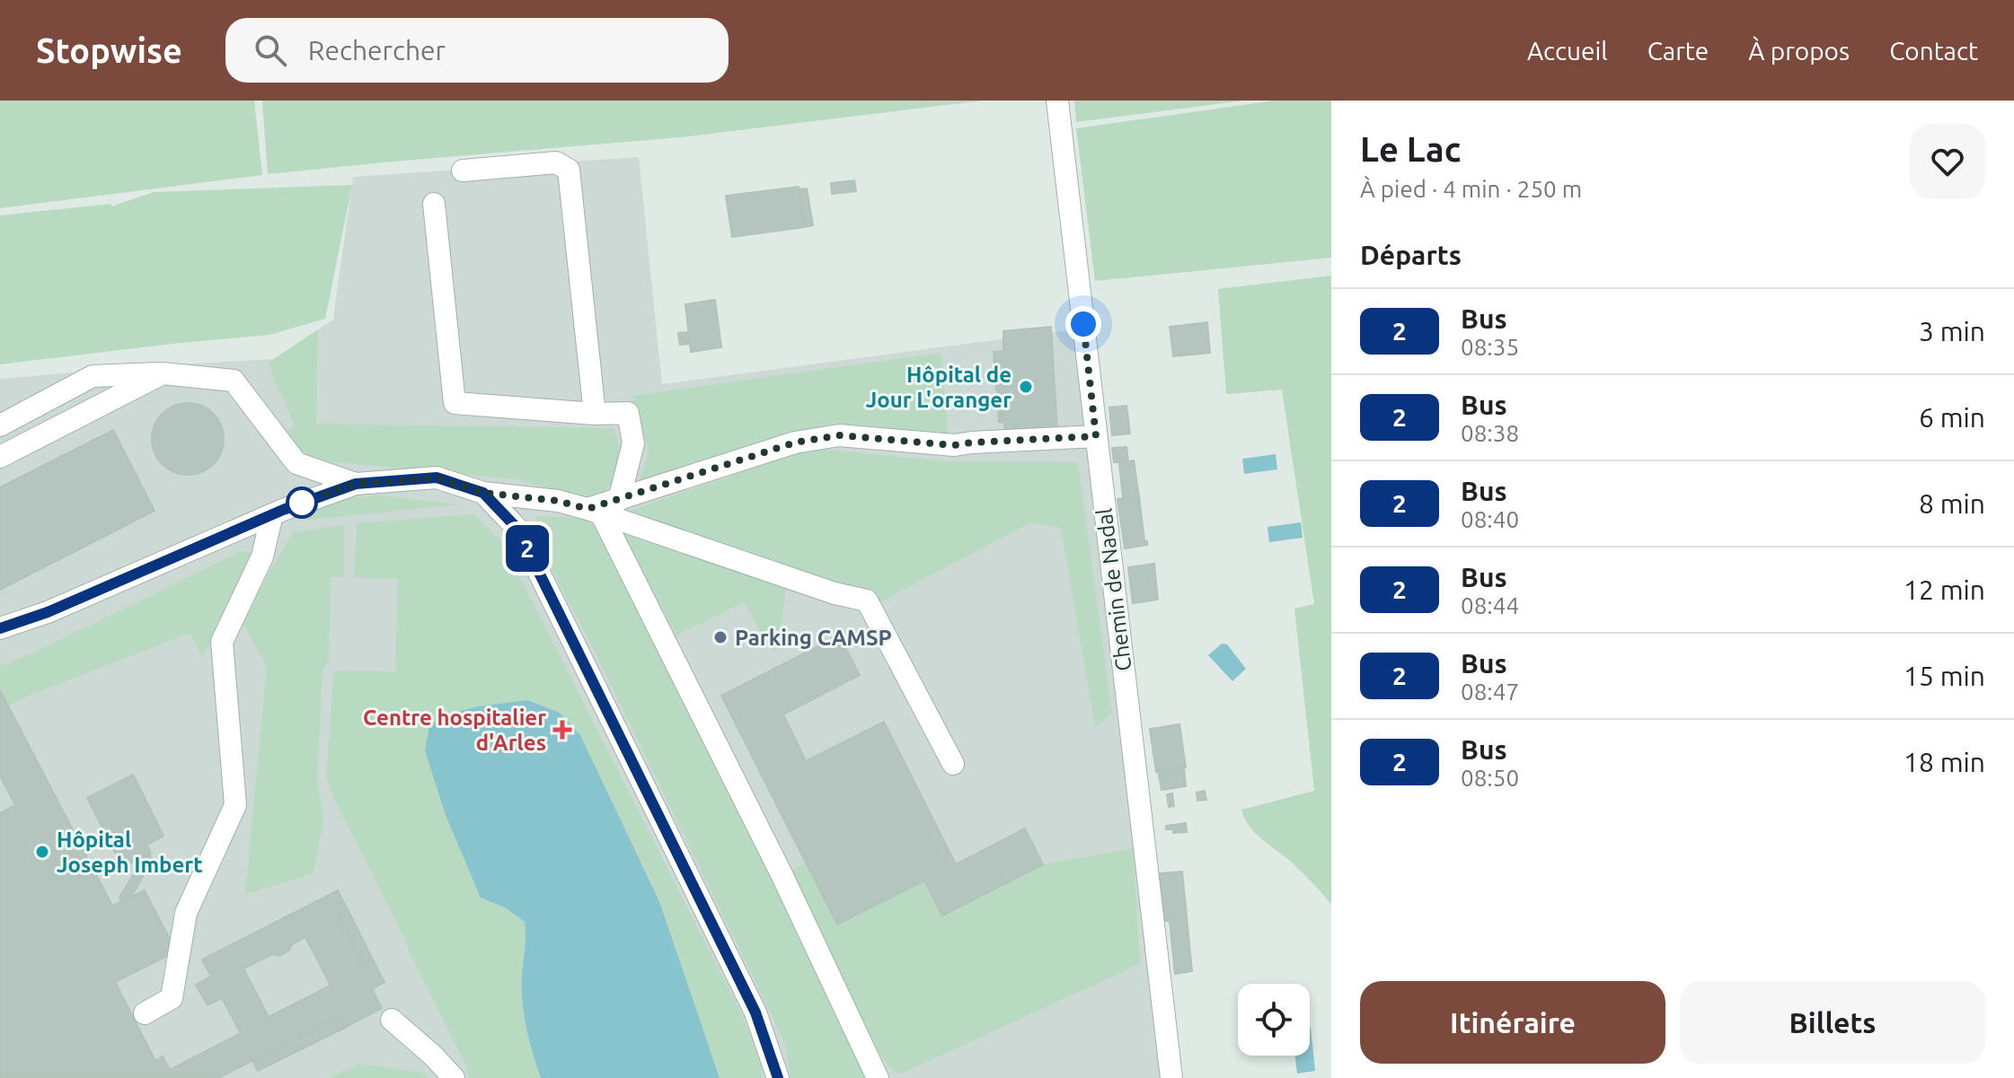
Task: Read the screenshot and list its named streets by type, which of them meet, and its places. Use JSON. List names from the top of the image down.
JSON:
{
  "streets": {
    "street": ["Chemin de Nadal"]
  },
  "places": {
    "other": ["Hôpital de Jour L'oranger", "Parking CAMSP", "Hôpital Joseph Imbert"],
    "health": ["Centre hospitalier d'Arles"]
  },
  "lines": ["bus line 2"],
  "page": {
    "header": "Stopwise",
    "search": "Rechercher",
    "nav": [
      "Accueil",
      "Carte",
      "À propos",
      "Contact"
    ],
    "on_map": "2",
    "heading": [
      ["Le Lac", "À pied · 4 min · 250 m"],
      "Départs"
    ],
    "list": [
      {
        "mark": "2",
        "name": "Bus",
        "note": "08:35",
        "value": "3 min"
      },
      {
        "mark": "2",
        "name": "Bus",
        "note": "08:38",
        "value": "6 min"
      },
      {
        "mark": "2",
        "name": "Bus",
        "note": "08:40",
        "value": "8 min"
      },
      {
        "mark": "2",
        "name": "Bus",
        "note": "08:44",
        "value": "12 min"
      },
      {
        "mark": "2",
        "name": "Bus",
        "note": "08:47",
        "value": "15 min"
      },
      {
        "mark": "2",
        "name": "Bus",
        "note": "08:50",
        "value": "18 min"
      }
    ],
    "buttons": ["Itinéraire", "Billets"]
  }
}
